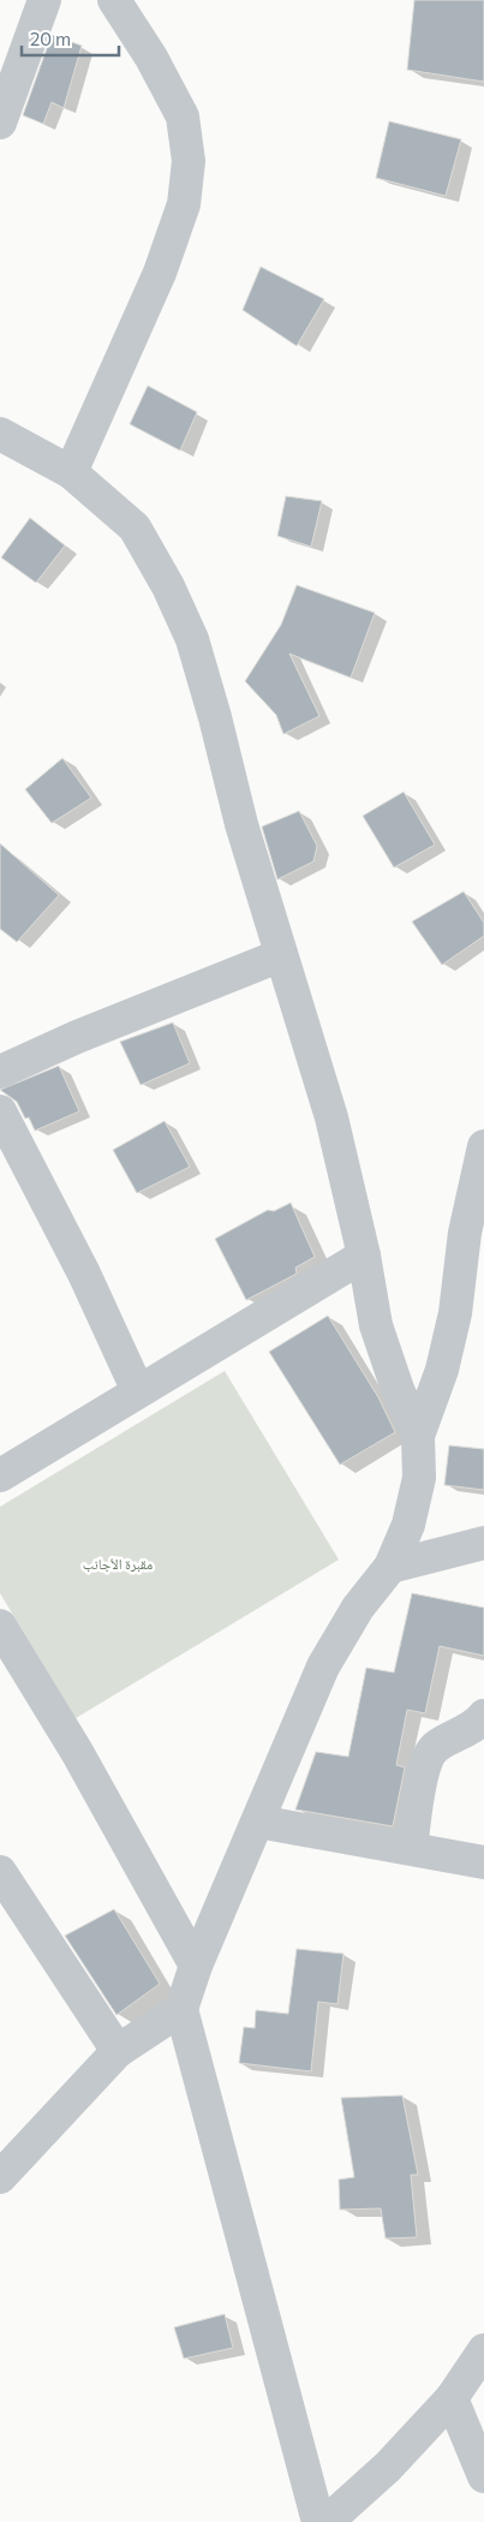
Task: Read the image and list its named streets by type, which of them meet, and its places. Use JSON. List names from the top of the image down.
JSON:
{
  "parks": ["مقبرة الأجانب"],
  "scale_bar": "20 m"
}
